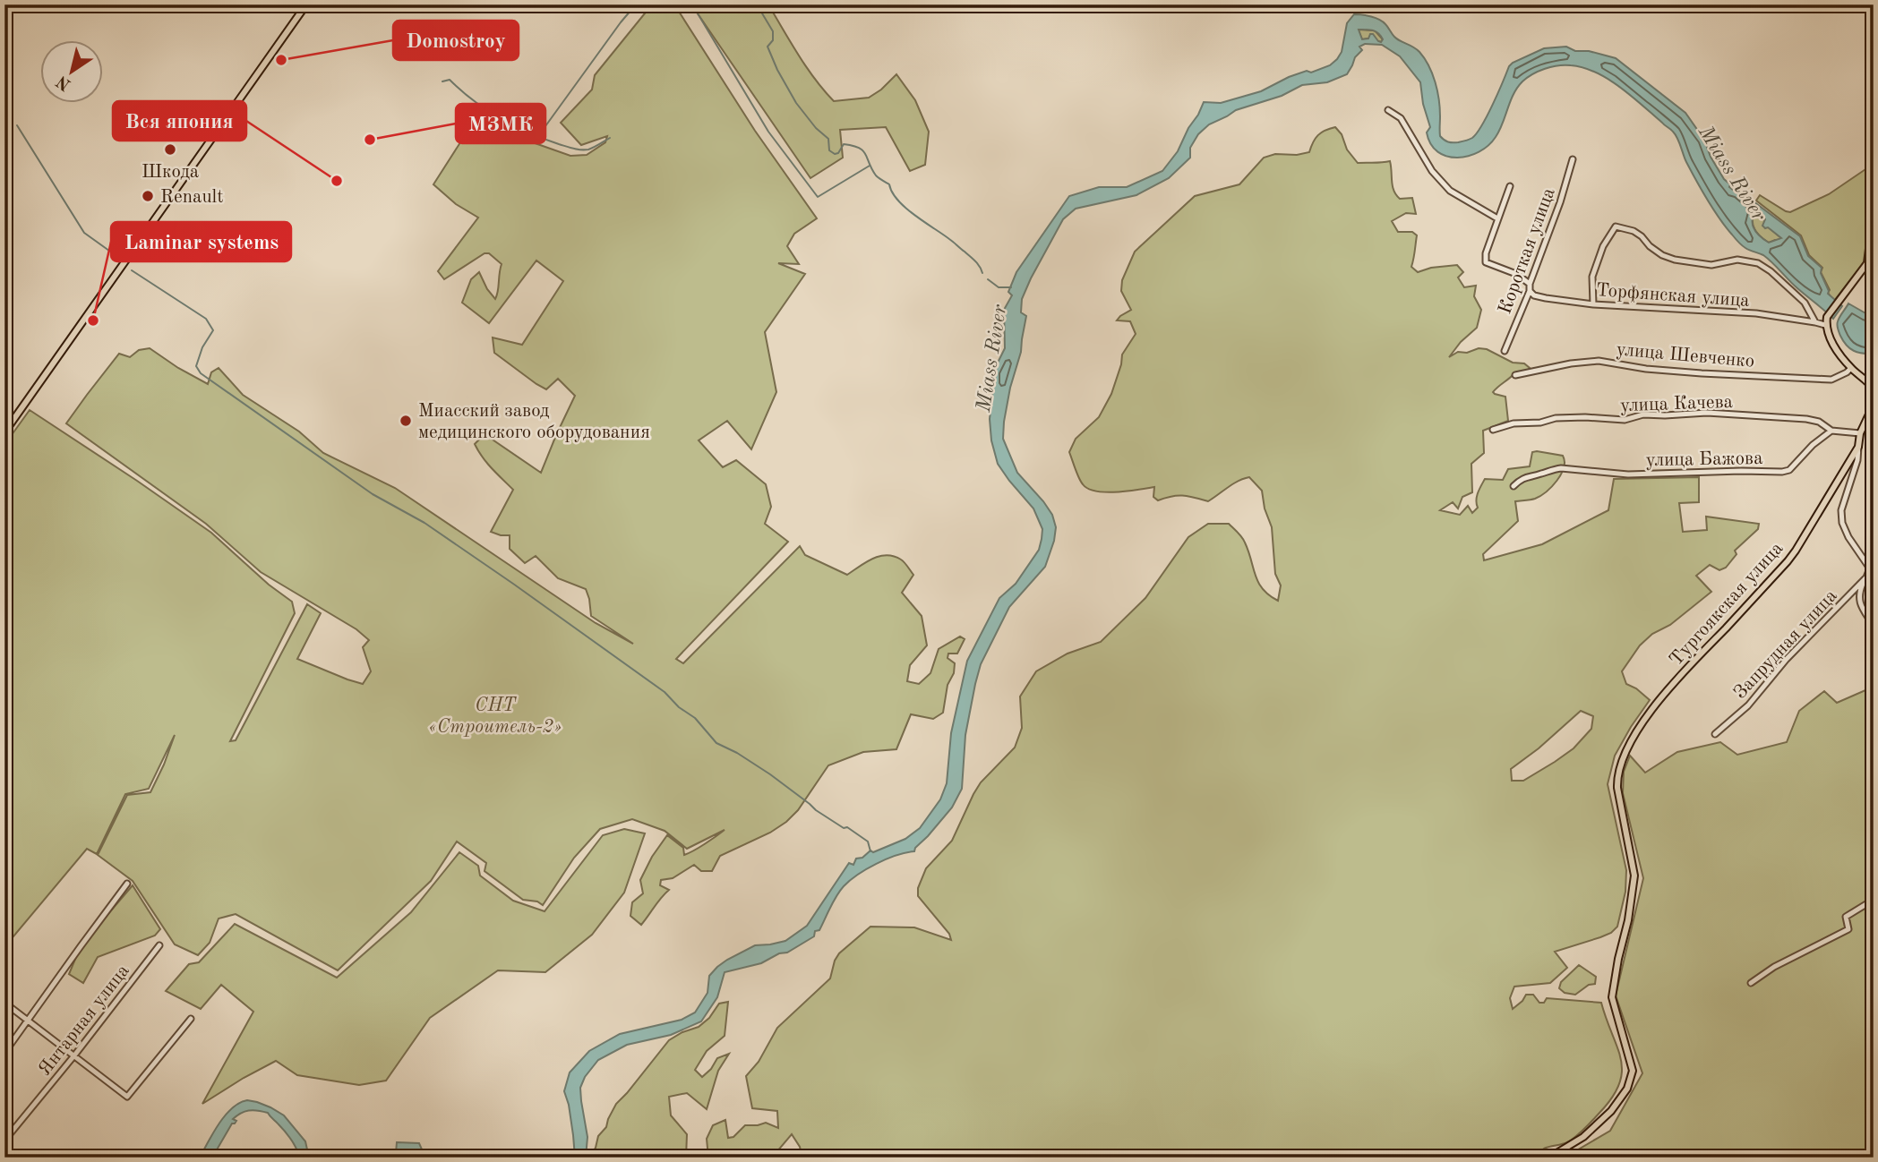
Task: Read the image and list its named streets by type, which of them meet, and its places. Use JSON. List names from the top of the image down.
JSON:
{
  "streets": {
    "main road": ["Тургоякская улица"],
    "street": [
      "Короткая улица",
      "Торфянская улица",
      "улица Шевченко",
      "улица Качева",
      "улица Бажова",
      "Запрудная улица",
      "Янтарная улица"
    ]
  },
  "crossings": [
    ["Короткая улица", "Торфянская улица"],
    ["улица Качева", "улица Бажова"],
    ["улица Качева", "Тургоякская улица"],
    ["Тургоякская улица", "Запрудная улица"]
  ],
  "water": ["Miass River"],
  "parks": ["СНТ «Строитель-2»"],
  "places": [
    "Domostroy",
    "МЗМК",
    "Шкода",
    "Вся япония",
    "Renault",
    "Laminar systems",
    "Миасский завод медицинского оборудования"
  ],
  "north": "bottom left"
}
